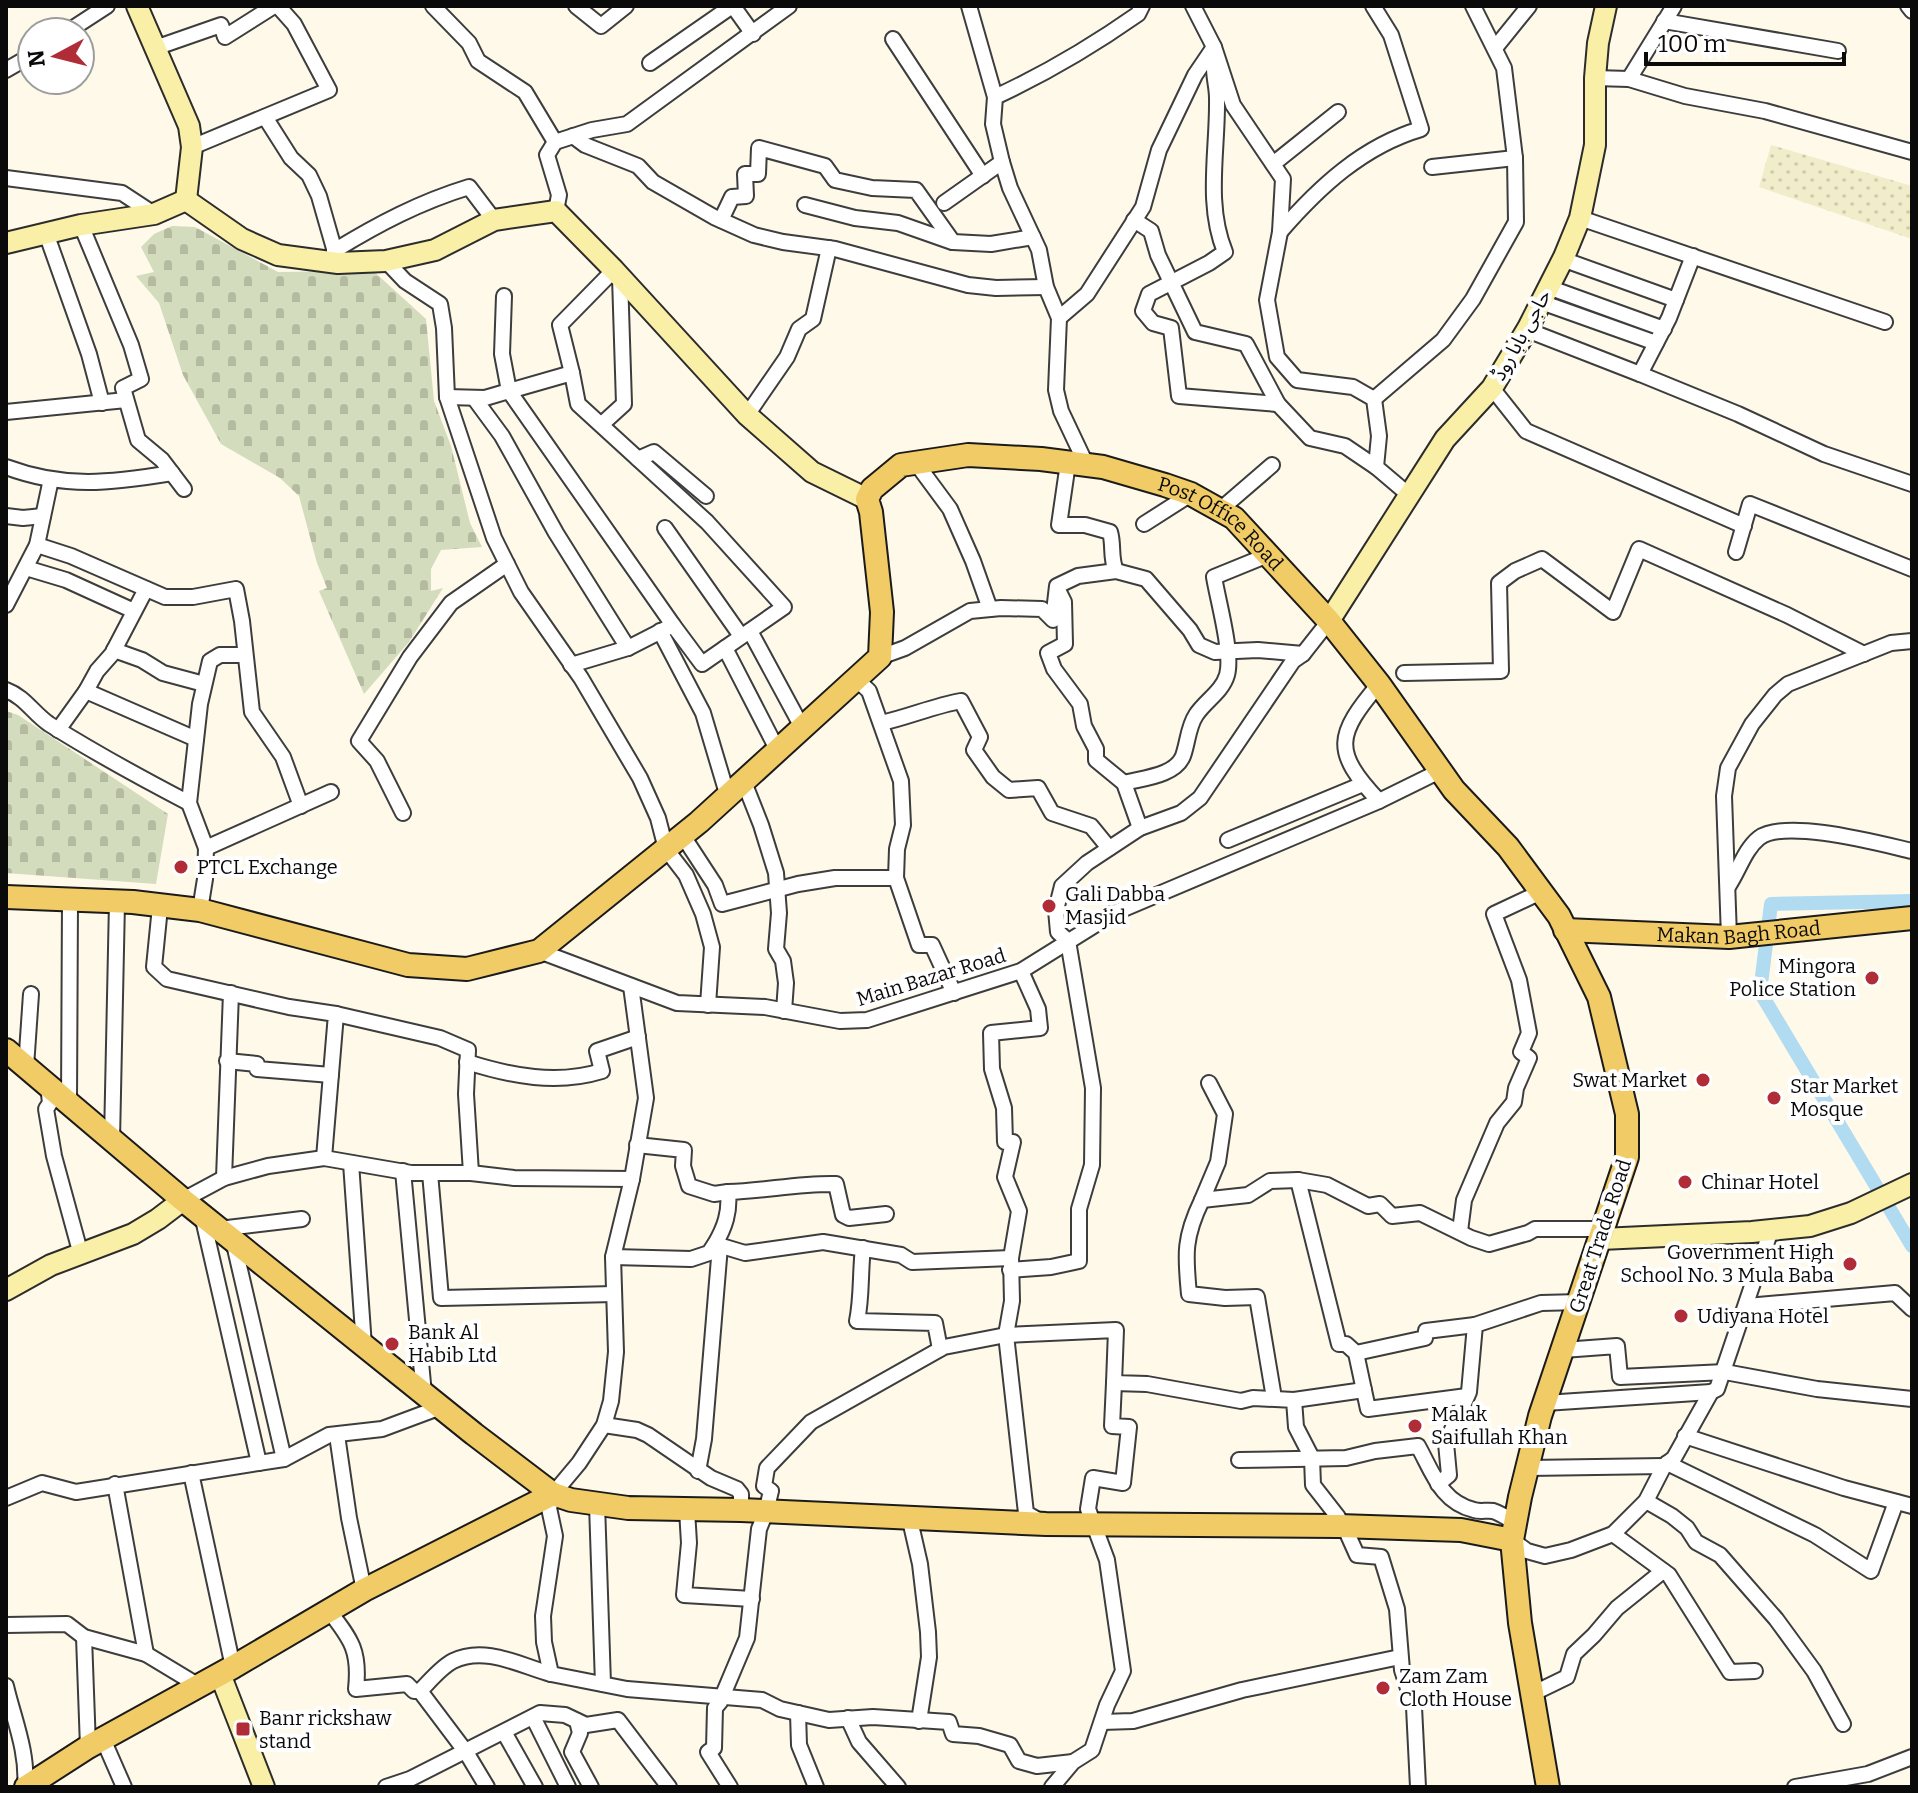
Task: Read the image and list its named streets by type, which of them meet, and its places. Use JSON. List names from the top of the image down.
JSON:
{
  "streets": {
    "main road": [
      "حاجی بابا روڈ",
      "Post Office Road",
      "Makan Bagh Road",
      "Great Trade Road"
    ],
    "street": ["Main Bazar Road"]
  },
  "crossings": [
    ["حاجی بابا روڈ", "Post Office Road"],
    ["حاجی بابا روڈ", "Great Trade Road"],
    ["Post Office Road", "Great Trade Road"],
    ["Makan Bagh Road", "Great Trade Road"],
    ["Main Bazar Road", "Great Trade Road"]
  ],
  "places": {
    "other": [
      "PTCL Exchange",
      "Gali Dabba Masjid",
      "Mingora Police Station",
      "Swat Market",
      "Star Market Mosque",
      "Chinar Hotel",
      "Government High School No. 3 Mula Baba",
      "Udiyana Hotel",
      "Bank Al Habib Ltd",
      "Malak Saifullah Khan",
      "Zam Zam Cloth House"
    ],
    "transit": ["Banr rickshaw stand"]
  },
  "scale_bar": "100 m",
  "north": "left"
}
